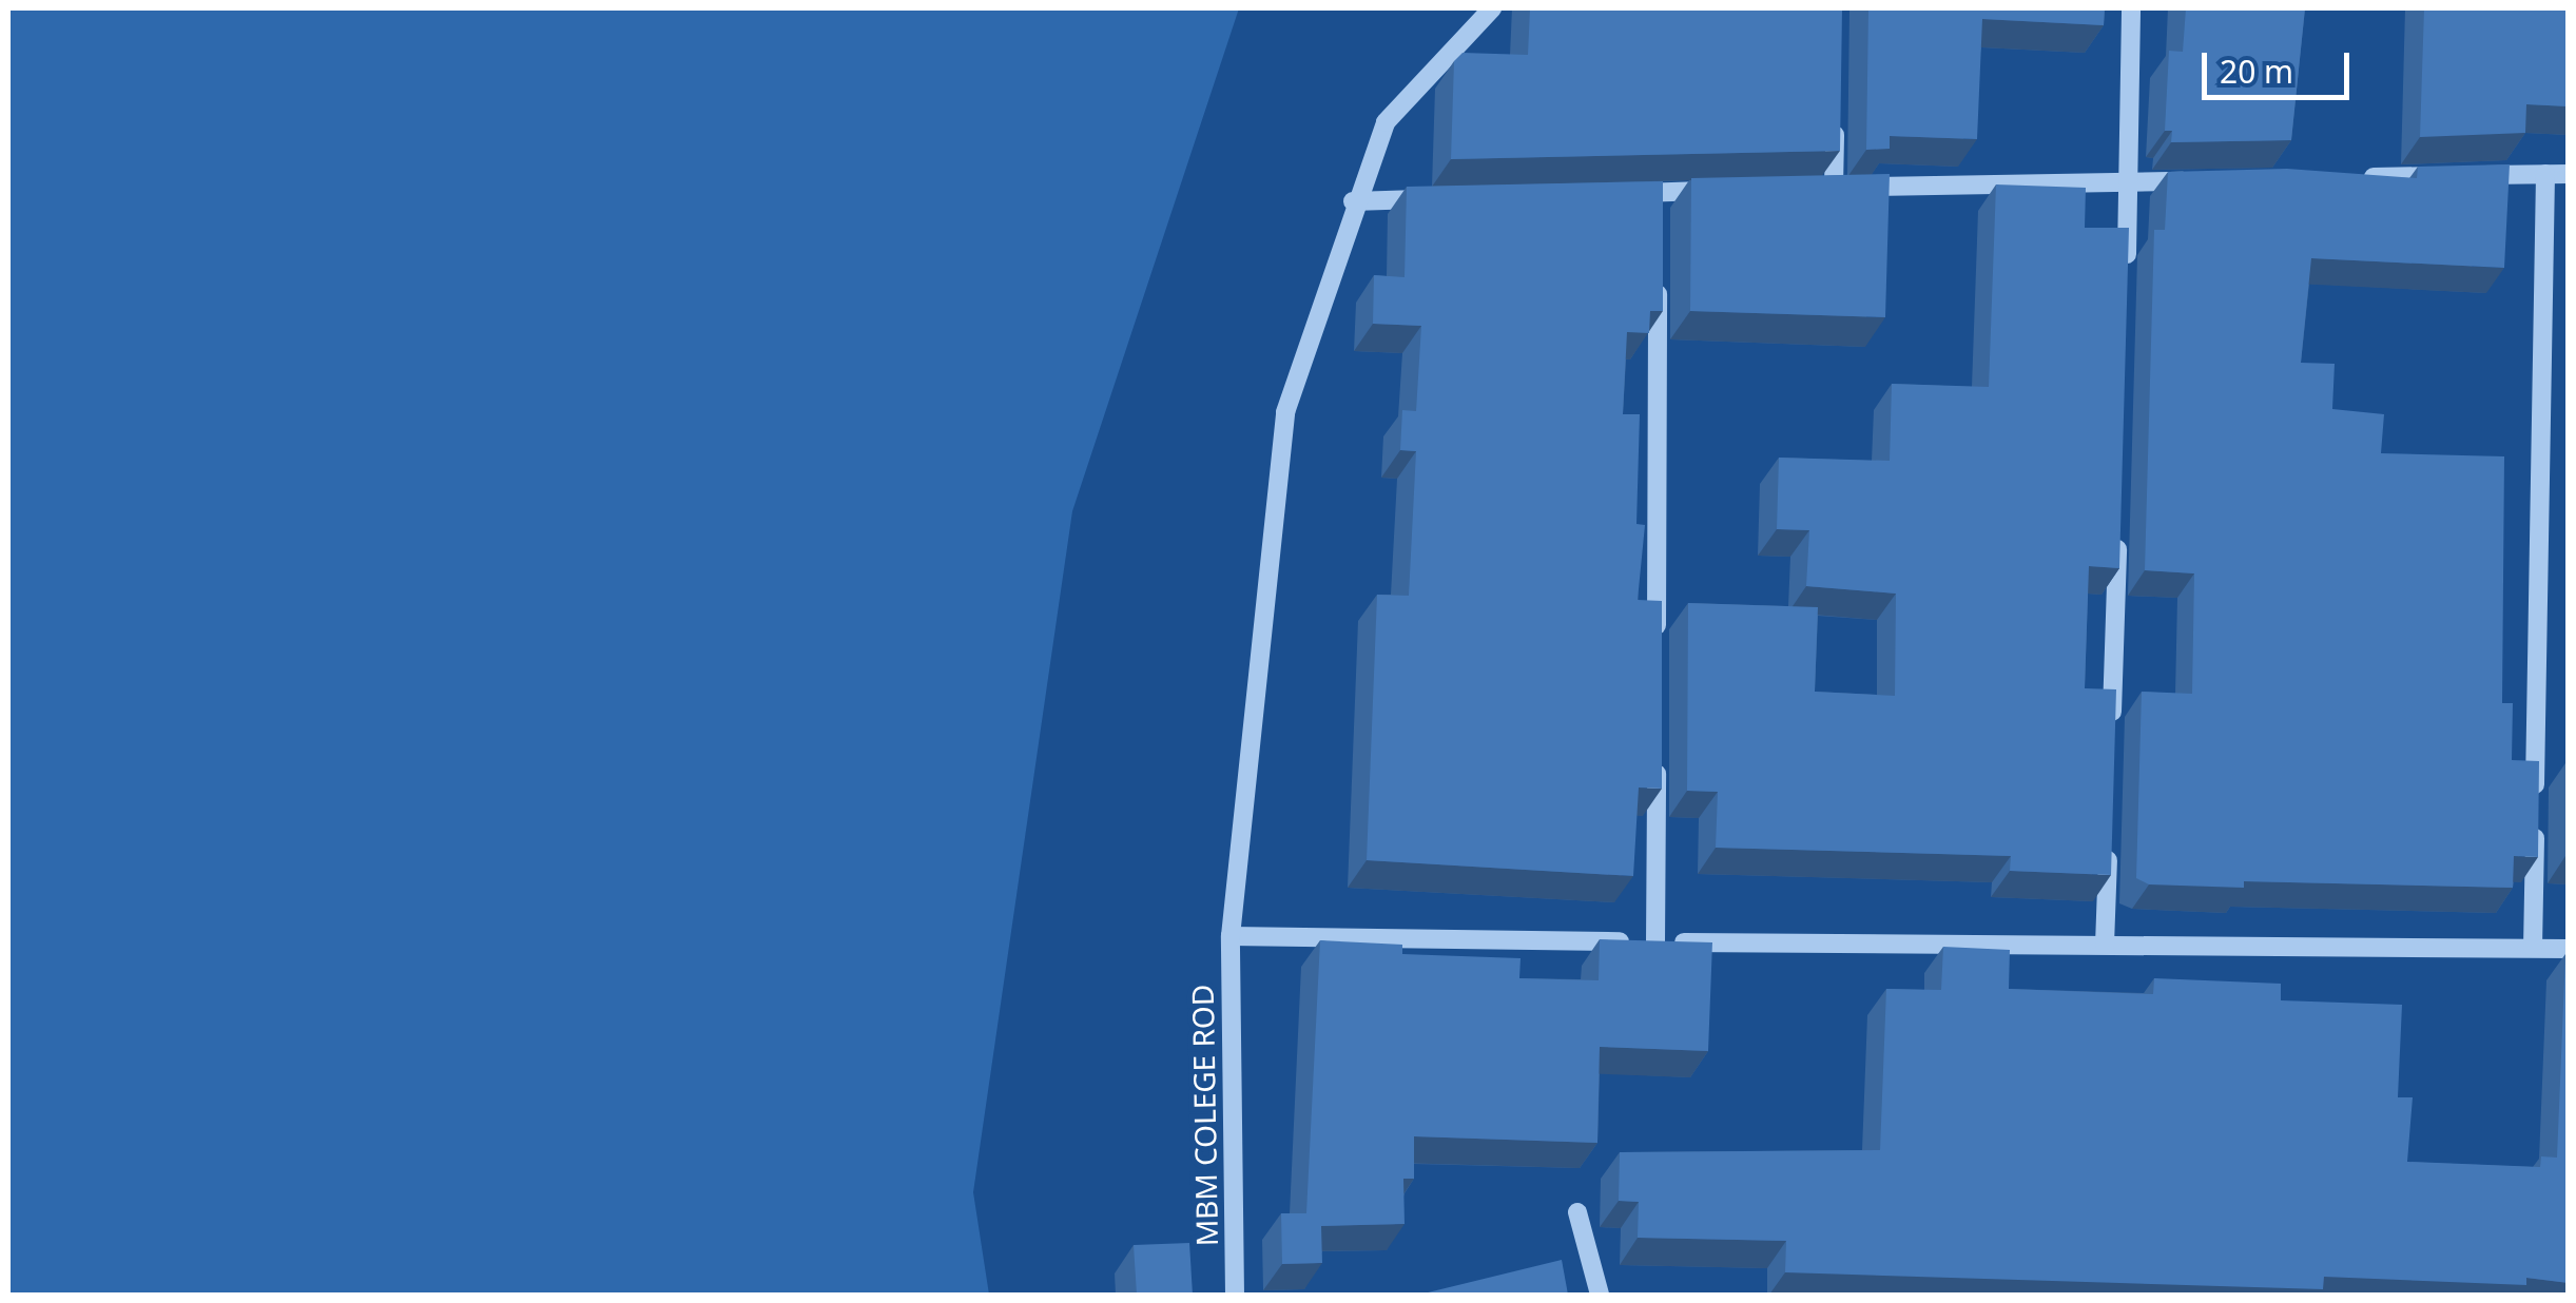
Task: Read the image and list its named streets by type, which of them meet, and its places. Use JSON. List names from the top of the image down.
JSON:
{
  "streets": {
    "street": ["MBM COLEGE ROD"]
  },
  "scale_bar": "20 m"
}
